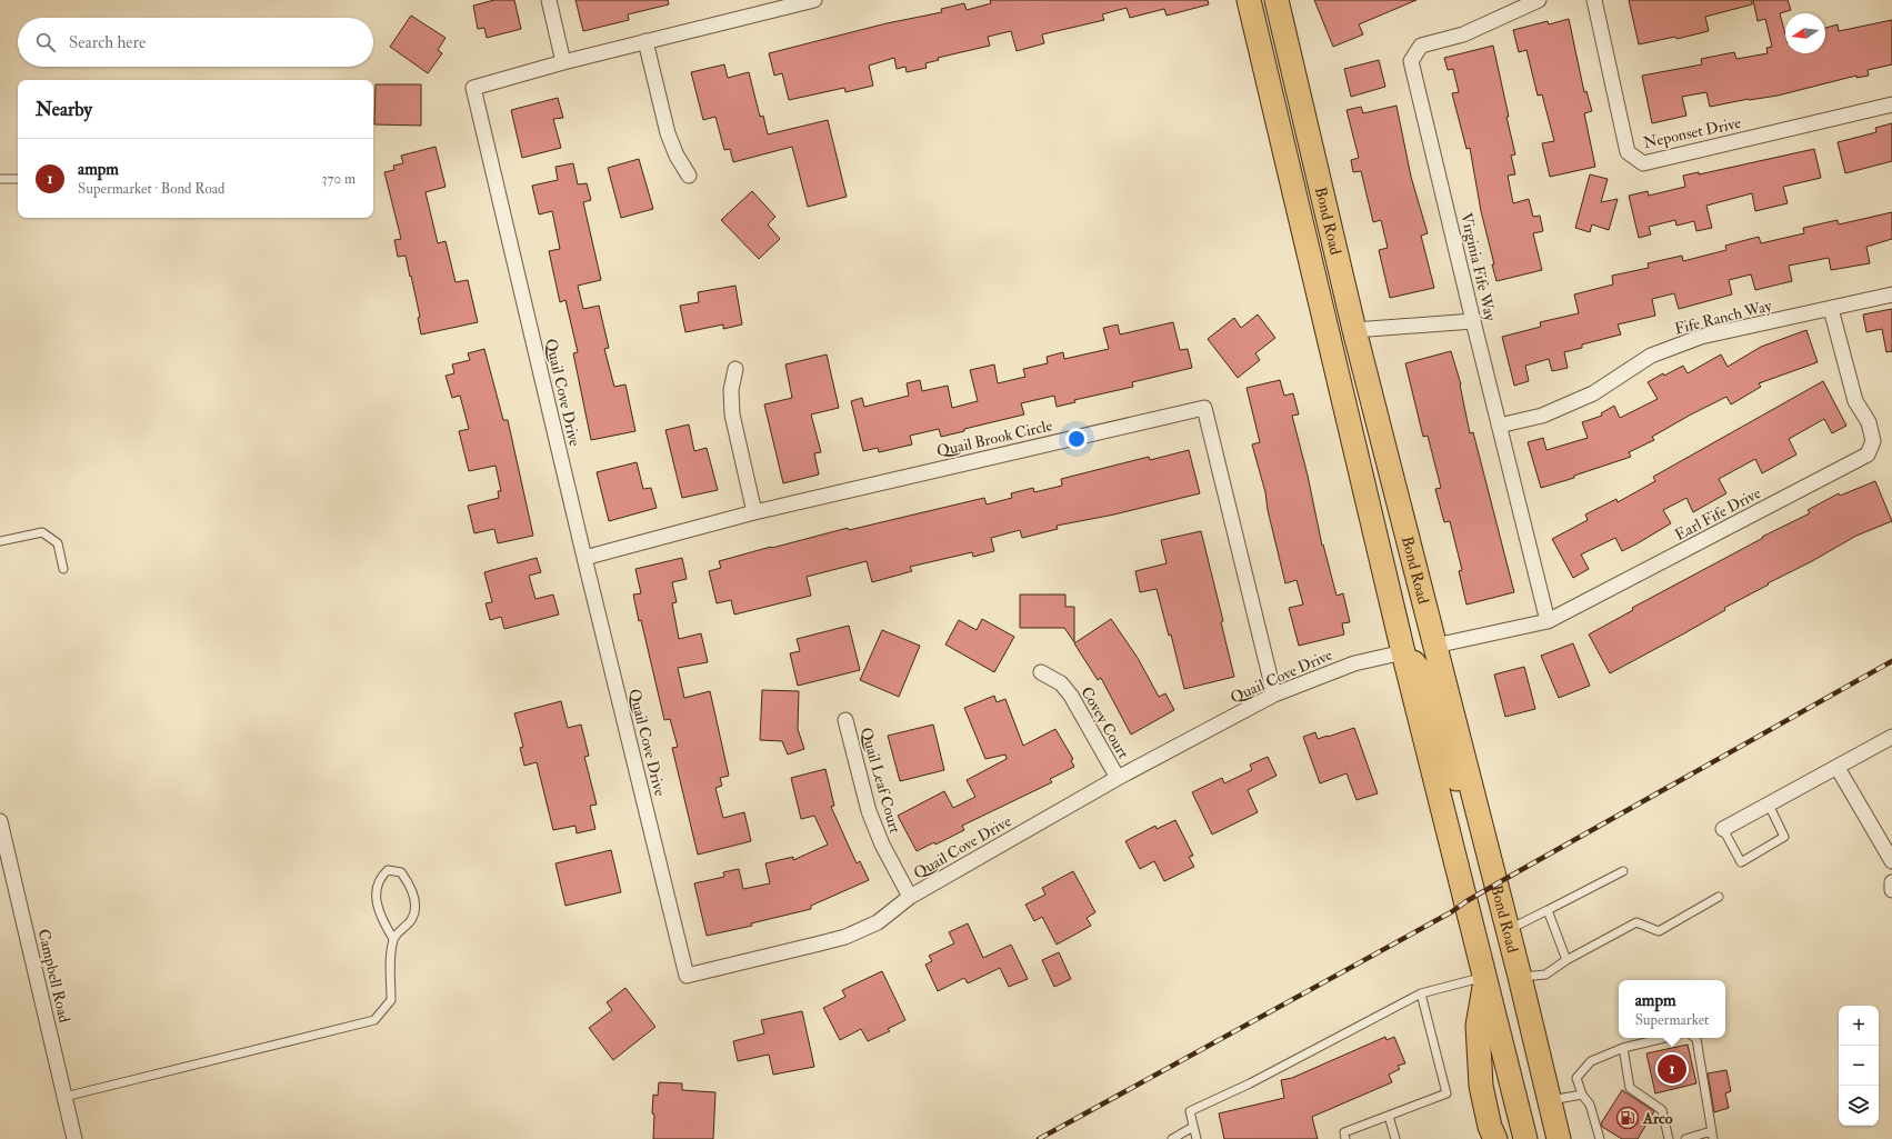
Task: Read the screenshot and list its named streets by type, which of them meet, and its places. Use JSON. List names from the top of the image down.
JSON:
{
  "streets": {
    "main road": ["Bond Road"],
    "street": [
      "Neponset Drive",
      "Virginia Fife Way",
      "Fife Ranch Way",
      "Quail Cove Drive",
      "Quail Brook Circle",
      "Earl Fife Drive",
      "Covey Court",
      "Quail Leaf Court",
      "Campbell Road"
    ]
  },
  "crossings": [
    ["Bond Road", "Quail Cove Drive"],
    ["Bond Road", "Earl Fife Drive"],
    ["Virginia Fife Way", "Fife Ranch Way"],
    ["Virginia Fife Way", "Earl Fife Drive"],
    ["Fife Ranch Way", "Earl Fife Drive"],
    ["Quail Cove Drive", "Quail Brook Circle"],
    ["Quail Cove Drive", "Covey Court"],
    ["Quail Cove Drive", "Quail Leaf Court"]
  ],
  "places": {
    "fuel station": ["Arco"]
  },
  "north": "left",
  "page": {
    "search": "Search here",
    "heading": "Nearby",
    "list": [
      {
        "mark": "1",
        "name": "ampm",
        "note": "Supermarket · Bond Road",
        "value": "370 m"
      }
    ],
    "popup": ["ampm", "Supermarket"],
    "map_buttons": ["+", "−"],
    "pins": "1"
  }
}
